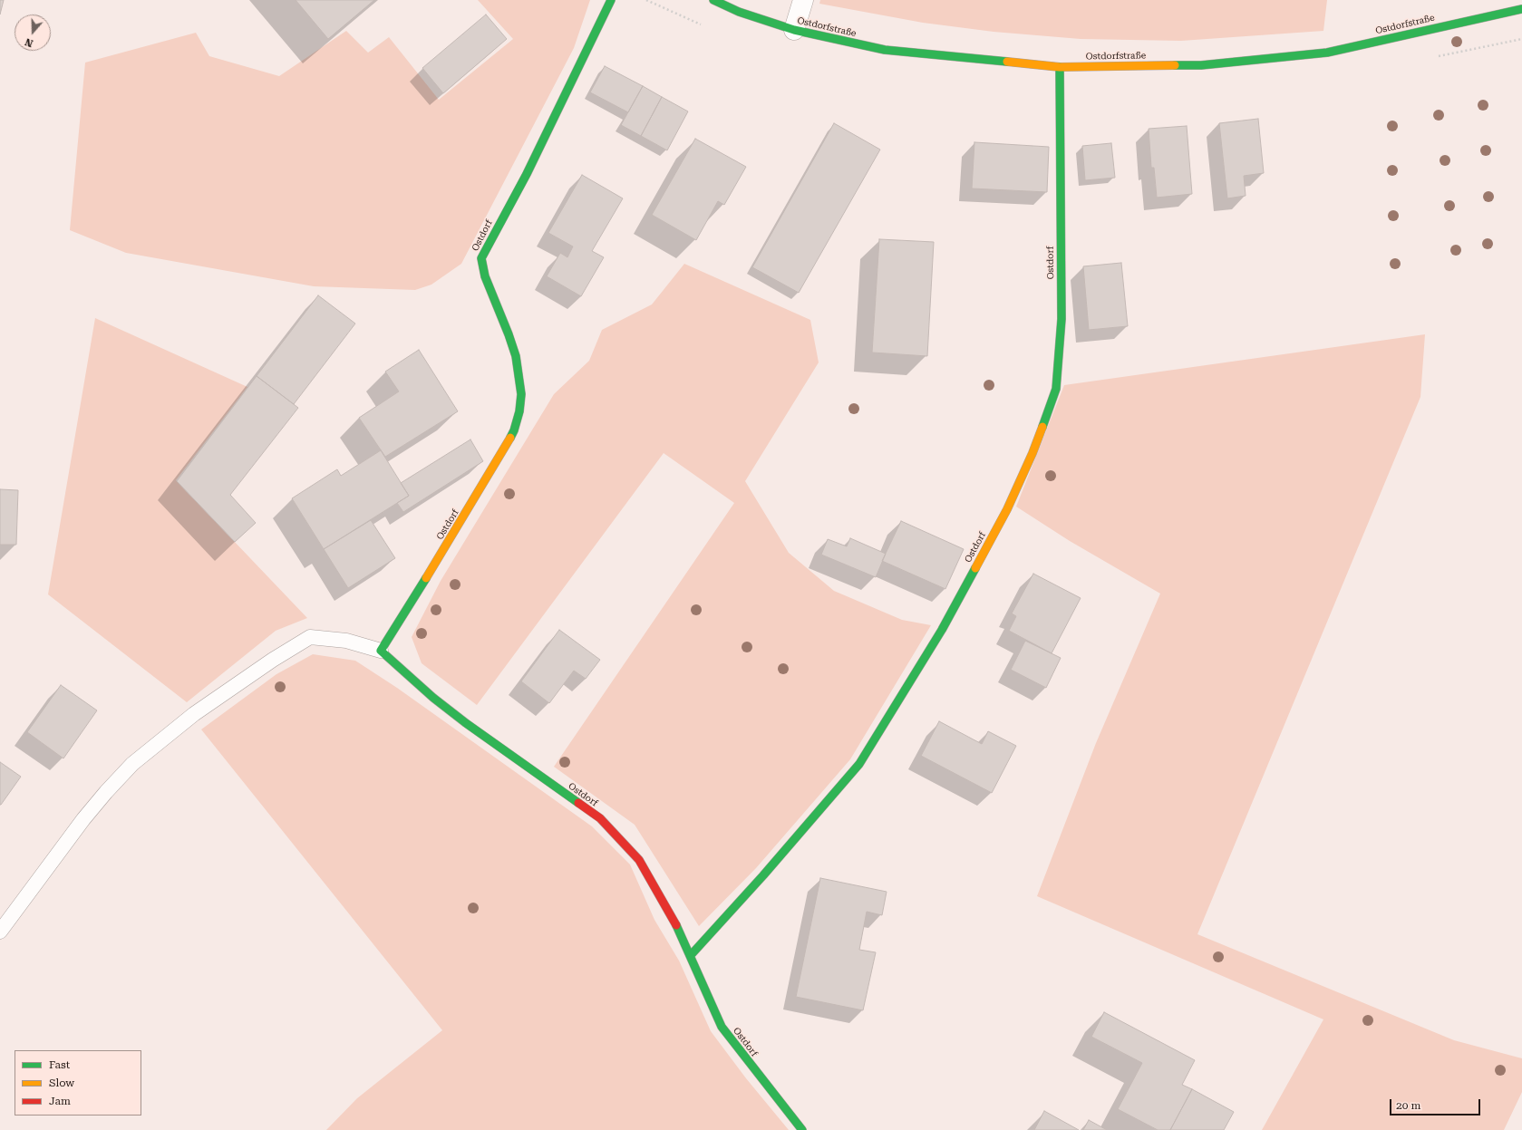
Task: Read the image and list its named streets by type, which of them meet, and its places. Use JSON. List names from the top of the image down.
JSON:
{
  "streets": {
    "street": ["Ostdorfstraße", "Ostdorf"]
  },
  "crossings": [
    ["Ostdorfstraße", "Ostdorf"]
  ],
  "legend": ["Fast", "Slow", "Jam"],
  "scale_bar": "20 m",
  "north": "bottom"
}
